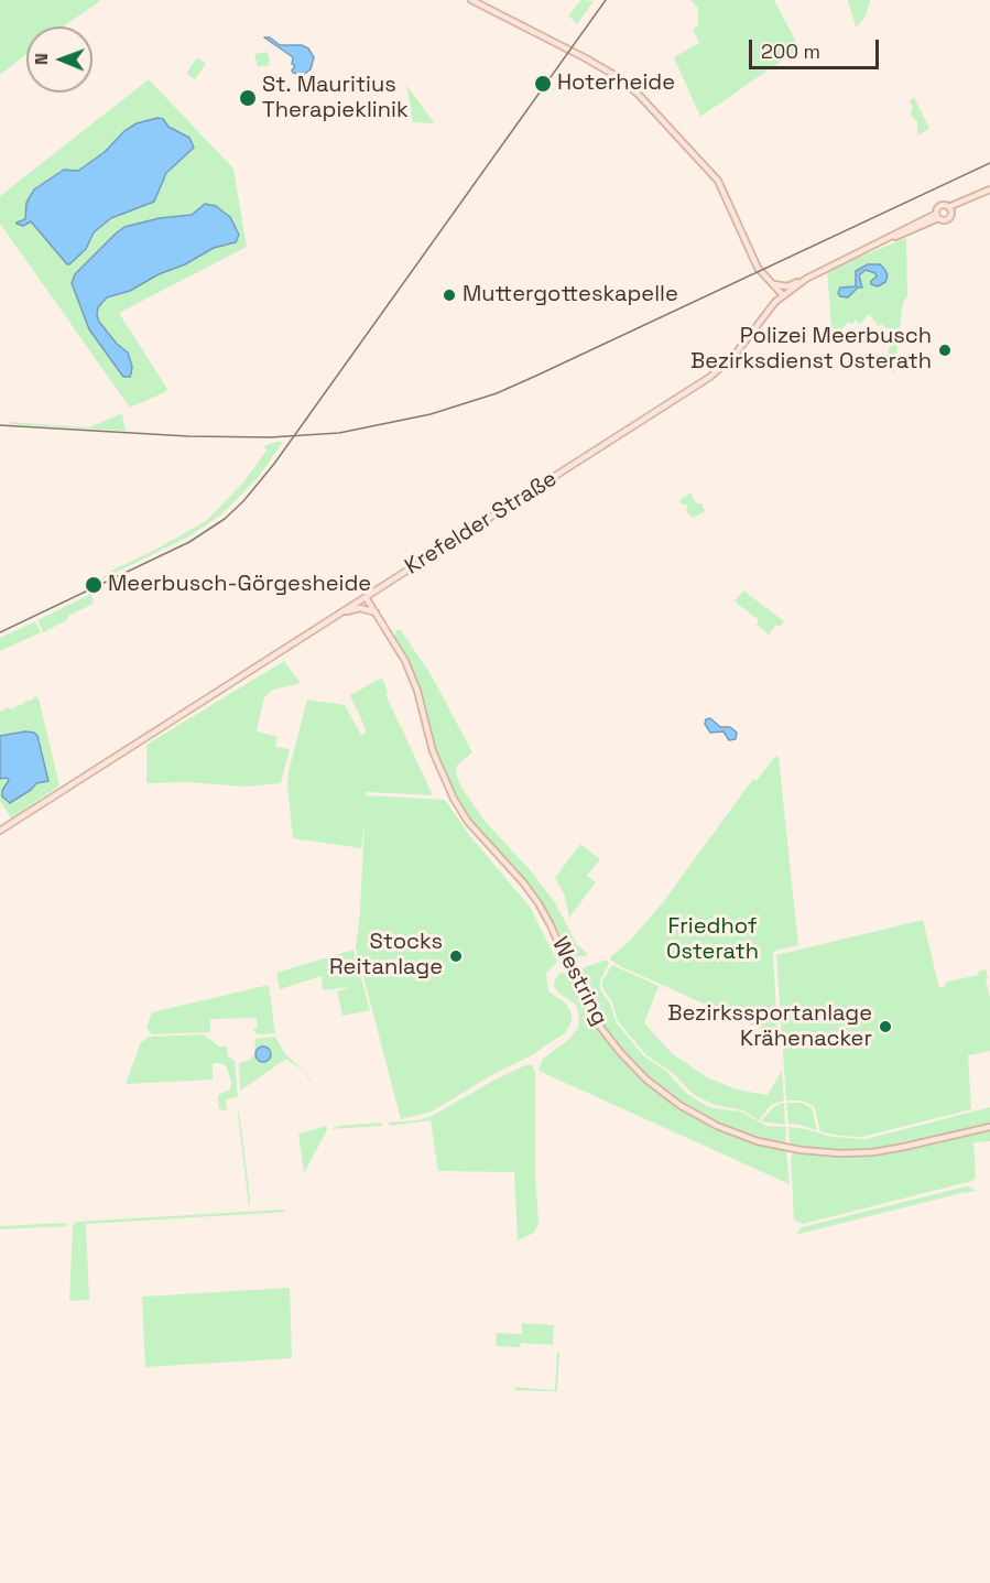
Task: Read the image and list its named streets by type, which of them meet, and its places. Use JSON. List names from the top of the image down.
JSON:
{
  "streets": {
    "main road": ["Krefelder Straße", "Westring"]
  },
  "crossings": [
    ["Krefelder Straße", "Westring"]
  ],
  "parks": ["Friedhof Osterath"],
  "places": [
    "Hoterheide",
    "St. Mauritius Therapieklinik",
    "Muttergotteskapelle",
    "Polizei Meerbusch Bezirksdienst Osterath",
    "Meerbusch-Görgesheide",
    "Stocks Reitanlage",
    "Bezirkssportanlage Krähenacker"
  ],
  "scale_bar": "200 m",
  "north": "left"
}
